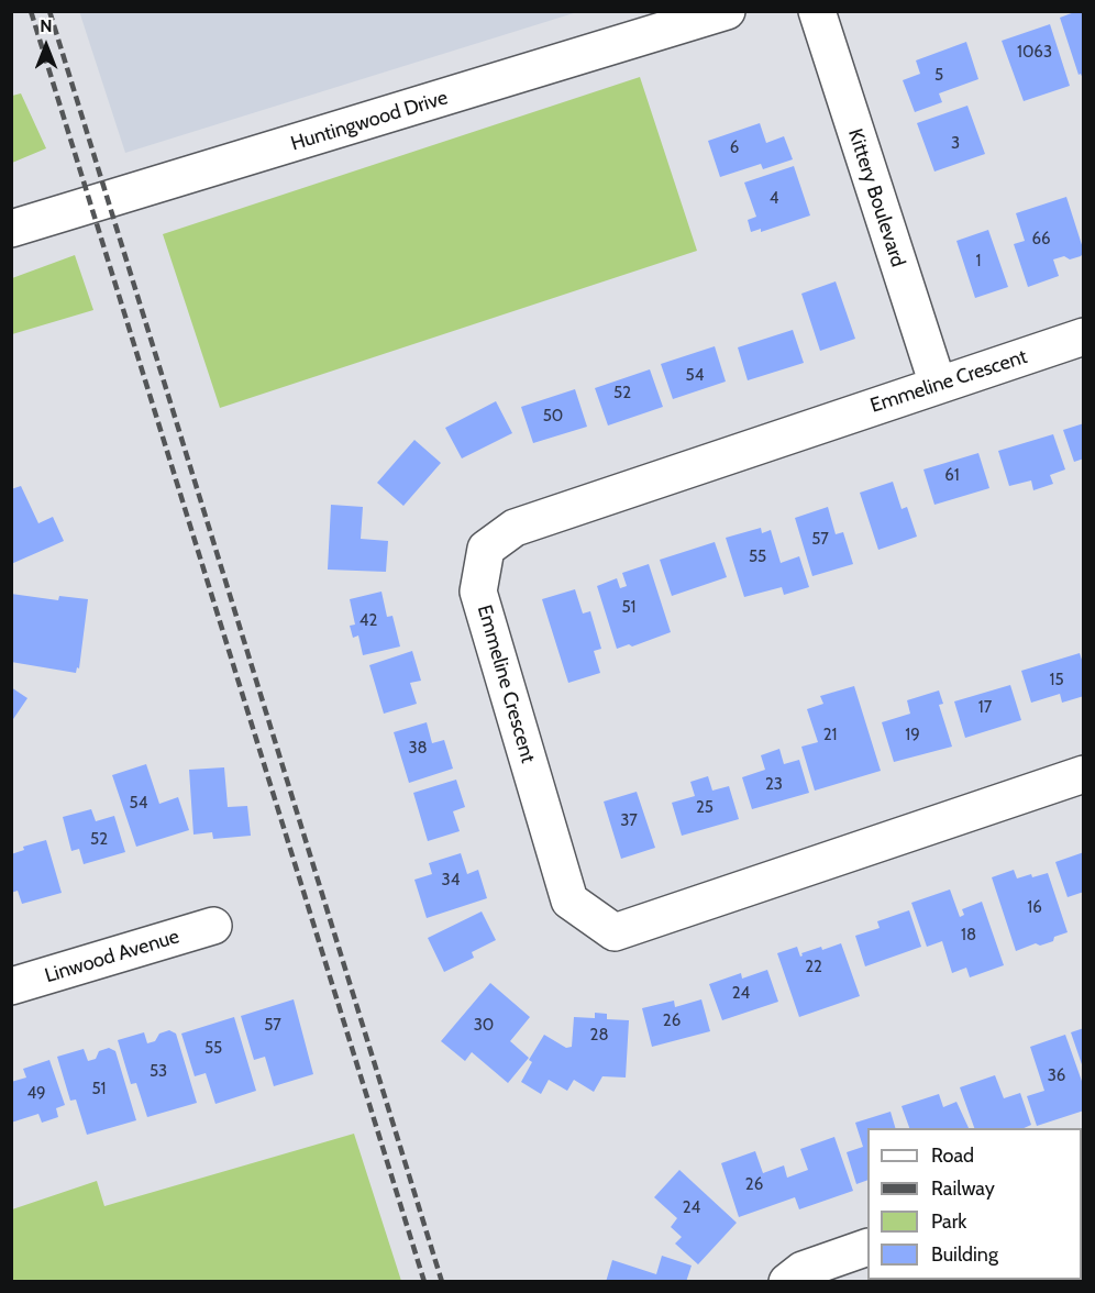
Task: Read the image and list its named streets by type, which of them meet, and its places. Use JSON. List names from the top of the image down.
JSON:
{
  "streets": {
    "street": [
      "Huntingwood Drive",
      "Kittery Boulevard",
      "Emmeline Crescent",
      "Linwood Avenue"
    ]
  },
  "crossings": [
    ["Kittery Boulevard", "Emmeline Crescent"]
  ],
  "house_numbers": [
    "1063",
    "5",
    "3",
    "6",
    "4",
    "66",
    "1",
    "54",
    "52",
    "50",
    "61",
    "57",
    "55",
    "51",
    "42",
    "15",
    "17",
    "21",
    "19",
    "38",
    "23",
    "54",
    "25",
    "37",
    "52",
    "34",
    "16",
    "18",
    "22",
    "24",
    "26",
    "57",
    "30",
    "28",
    "55",
    "53",
    "36",
    "51",
    "49",
    "26",
    "24"
  ],
  "legend": [
    "Road",
    "Railway",
    "Park",
    "Building"
  ],
  "north": "top"
}
